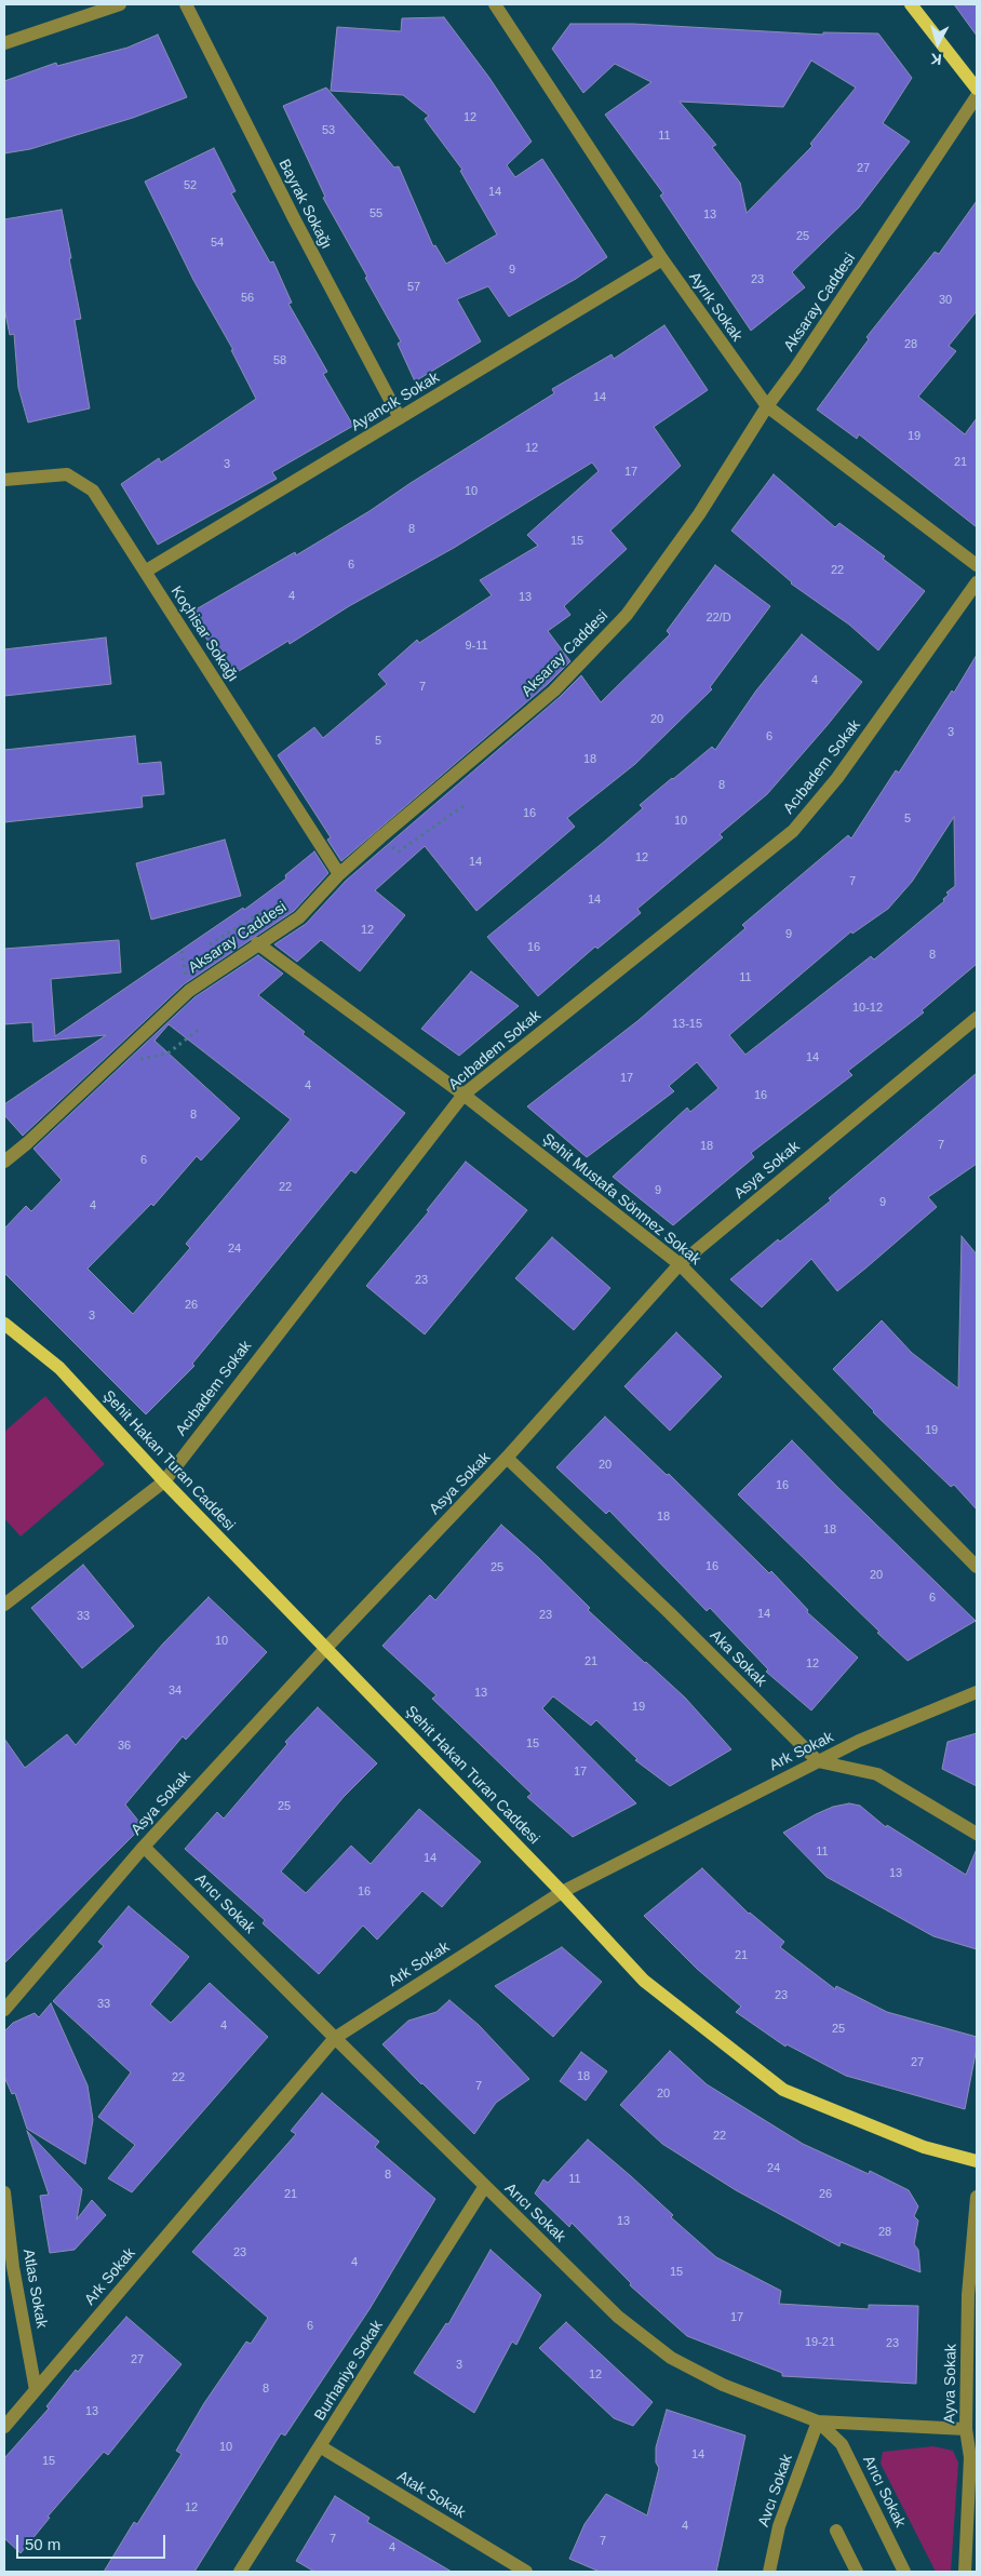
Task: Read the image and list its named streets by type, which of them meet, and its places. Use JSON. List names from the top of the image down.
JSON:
{
  "streets": {
    "main road": ["Şehit Hakan Turan Caddesi"],
    "street": [
      "Bayrak Sokağı",
      "Aksaray Caddesi",
      "Ayrık Sokak",
      "Ayancık Sokak",
      "Koçhisar Sokağı",
      "Acıbadem Sokak",
      "Asya Sokak",
      "Şehit Mustafa Sönmez Sokak",
      "Aka Sokak",
      "Ark Sokak",
      "Arıcı Sokak",
      "Atlas Sokak",
      "Burhaniye Sokak",
      "Ayva Sokak",
      "Avcı Sokak",
      "Atak Sokak"
    ]
  },
  "crossings": [
    ["Bayrak Sokağı", "Ayancık Sokak"],
    ["Aksaray Caddesi", "Ayrık Sokak"],
    ["Aksaray Caddesi", "Koçhisar Sokağı"],
    ["Aksaray Caddesi", "Şehit Mustafa Sönmez Sokak"],
    ["Ayrık Sokak", "Ayancık Sokak"],
    ["Ayancık Sokak", "Koçhisar Sokağı"],
    ["Acıbadem Sokak", "Şehit Mustafa Sönmez Sokak"],
    ["Acıbadem Sokak", "Şehit Hakan Turan Caddesi"],
    ["Asya Sokak", "Şehit Mustafa Sönmez Sokak"],
    ["Asya Sokak", "Şehit Hakan Turan Caddesi"],
    ["Asya Sokak", "Aka Sokak"],
    ["Asya Sokak", "Arıcı Sokak"],
    ["Şehit Hakan Turan Caddesi", "Ark Sokak"],
    ["Aka Sokak", "Ark Sokak"],
    ["Ark Sokak", "Arıcı Sokak"],
    ["Ark Sokak", "Atlas Sokak"],
    ["Arıcı Sokak", "Burhaniye Sokak"],
    ["Arıcı Sokak", "Avcı Sokak"],
    ["Burhaniye Sokak", "Atak Sokak"]
  ],
  "house_numbers": [
    "12",
    "53",
    "11",
    "27",
    "52",
    "14",
    "55",
    "13",
    "25",
    "54",
    "9",
    "23",
    "57",
    "56",
    "30",
    "28",
    "58",
    "14",
    "19",
    "12",
    "21",
    "3",
    "17",
    "10",
    "8",
    "15",
    "6",
    "22",
    "4",
    "13",
    "22/D",
    "9-11",
    "4",
    "7",
    "20",
    "3",
    "6",
    "5",
    "18",
    "8",
    "16",
    "5",
    "10",
    "12",
    "14",
    "7",
    "14",
    "12",
    "9",
    "16",
    "8",
    "11",
    "10-12",
    "13-15",
    "14",
    "17",
    "4",
    "16",
    "8",
    "7",
    "18",
    "6",
    "22",
    "9",
    "9",
    "4",
    "24",
    "23",
    "26",
    "3",
    "19",
    "20",
    "16",
    "18",
    "18",
    "16",
    "25",
    "20",
    "6",
    "14",
    "23",
    "33",
    "10",
    "21",
    "12",
    "34",
    "13",
    "19",
    "15",
    "36",
    "17",
    "25",
    "11",
    "14",
    "13",
    "16",
    "21",
    "23",
    "33",
    "4",
    "25",
    "27",
    "18",
    "22",
    "7",
    "20",
    "22",
    "24",
    "8",
    "11",
    "21",
    "26",
    "13",
    "28",
    "23",
    "4",
    "15",
    "17",
    "6",
    "19-21",
    "23",
    "27",
    "3",
    "12",
    "8",
    "13",
    "10",
    "14",
    "15",
    "12",
    "4",
    "7",
    "7",
    "4"
  ],
  "scale_bar": "50 m",
  "north": "bottom"
}
